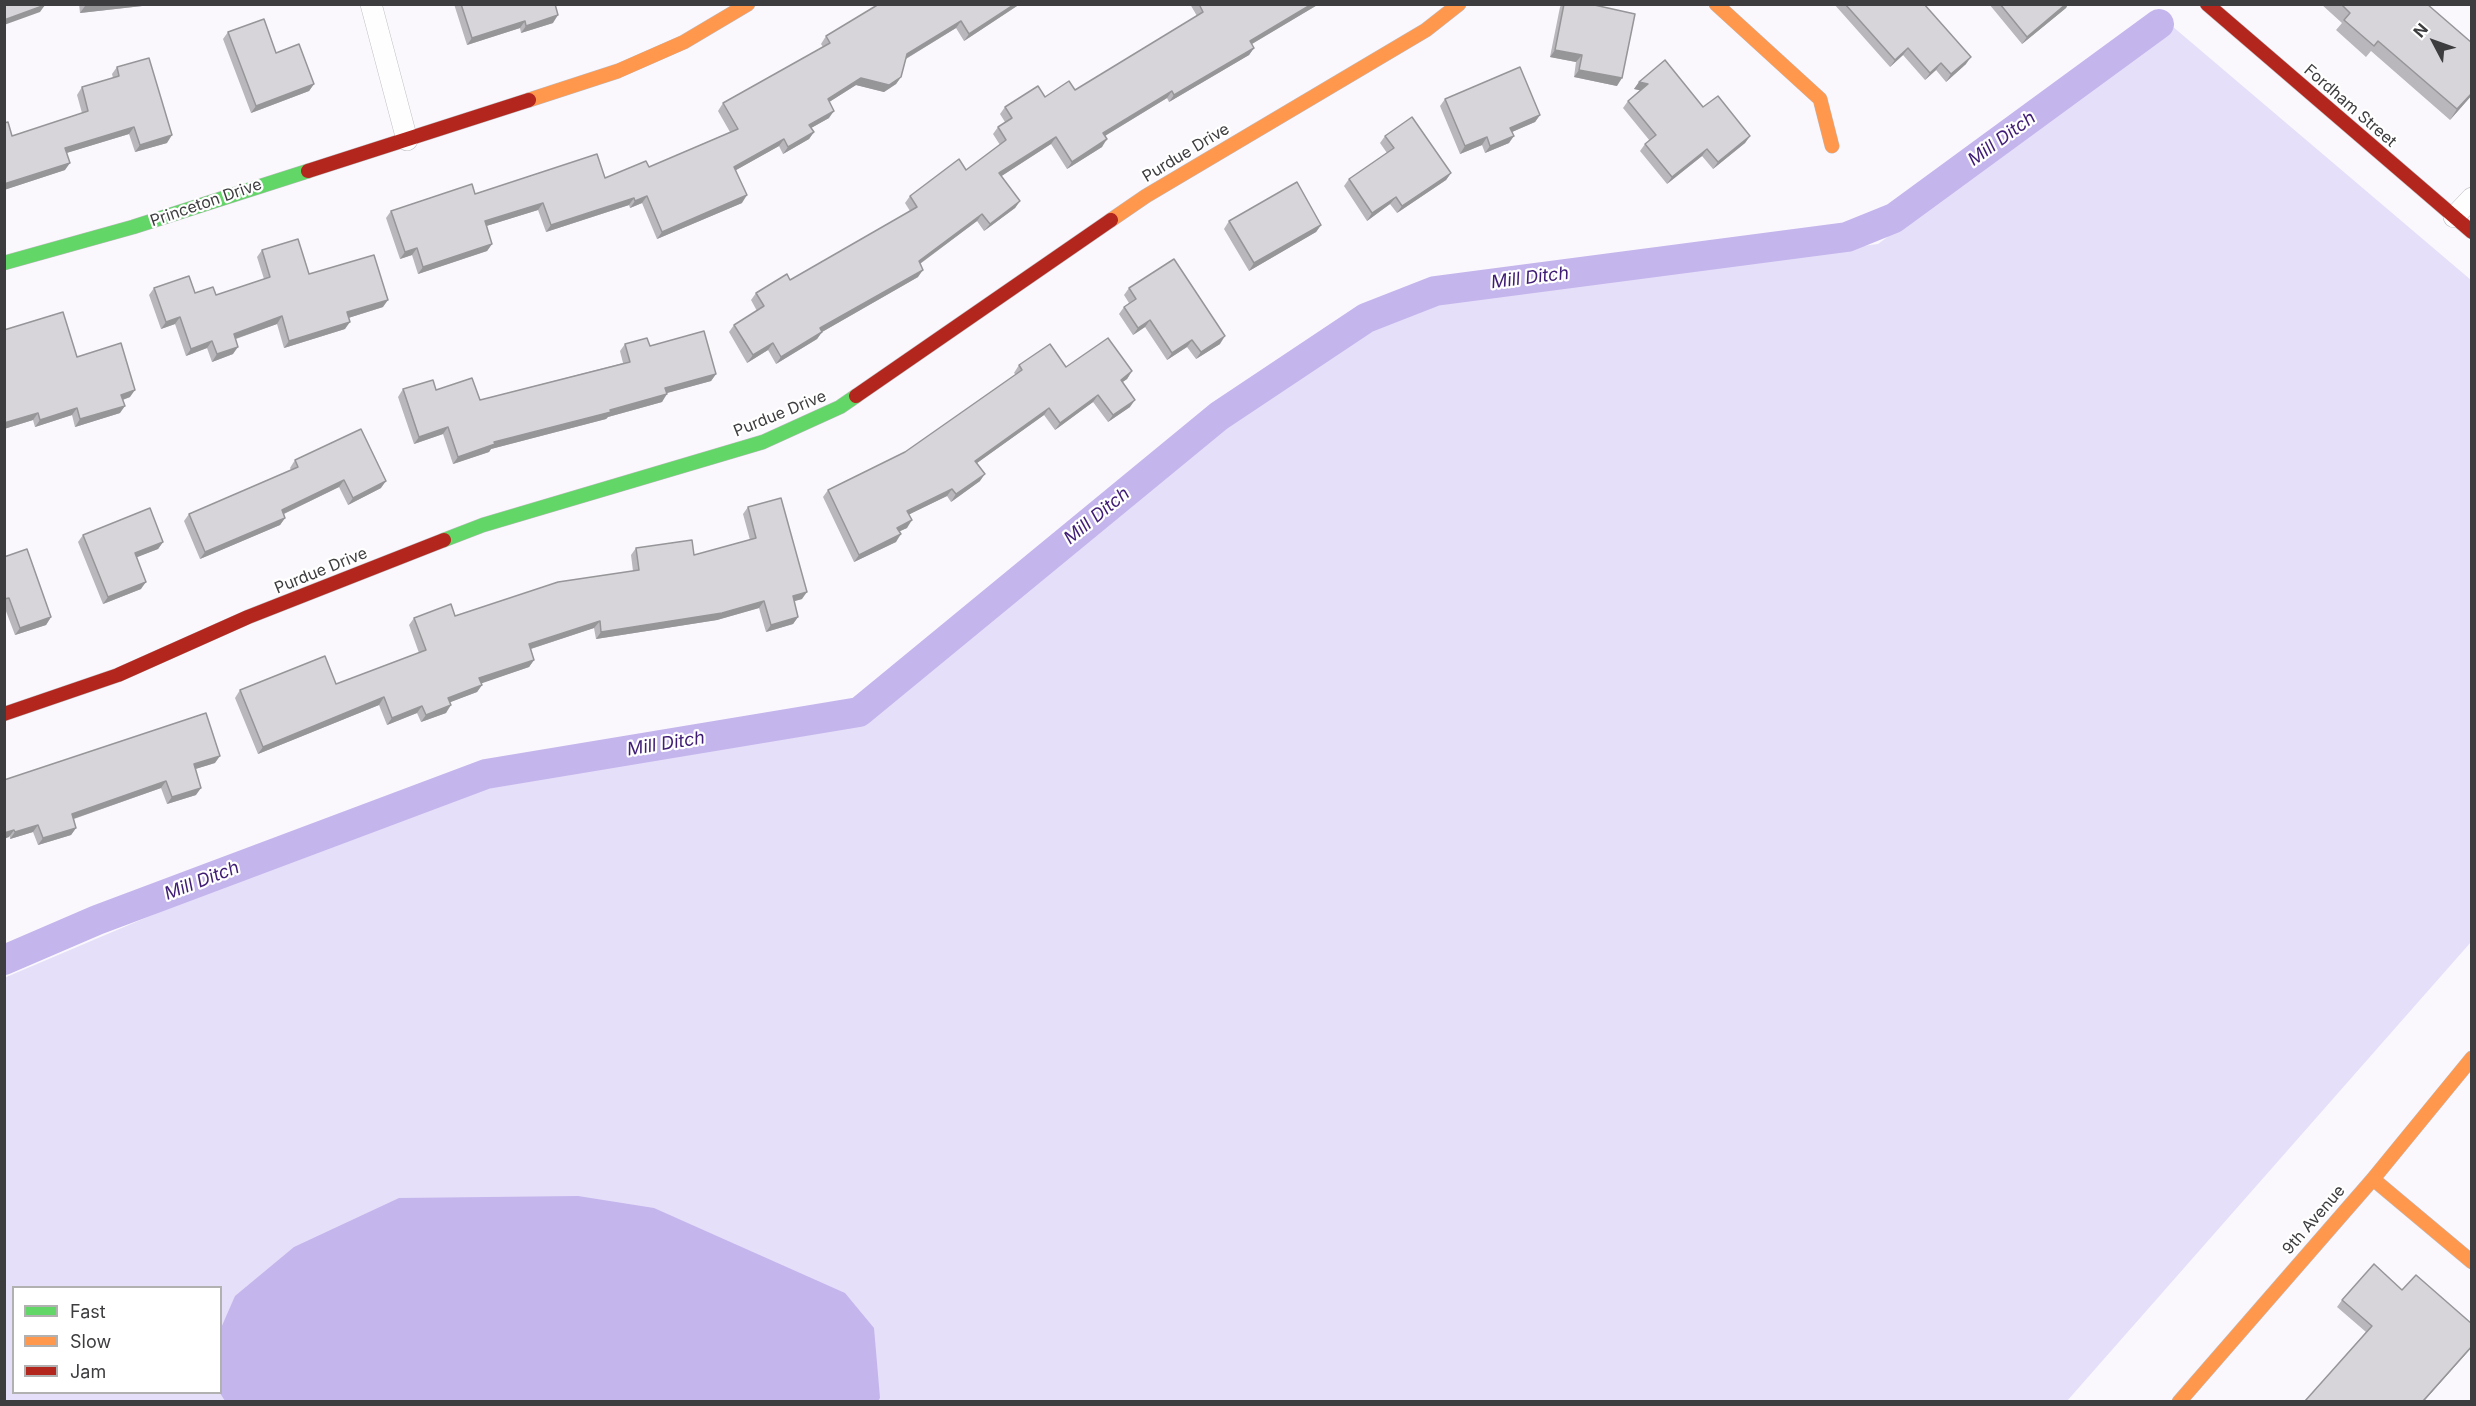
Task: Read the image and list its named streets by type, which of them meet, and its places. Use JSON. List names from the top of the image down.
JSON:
{
  "streets": {
    "street": [
      "Fordham Street",
      "Purdue Drive",
      "Princeton Drive",
      "9th Avenue"
    ]
  },
  "water": ["Mill Ditch"],
  "legend": ["Fast", "Slow", "Jam"],
  "north": "top left"
}
